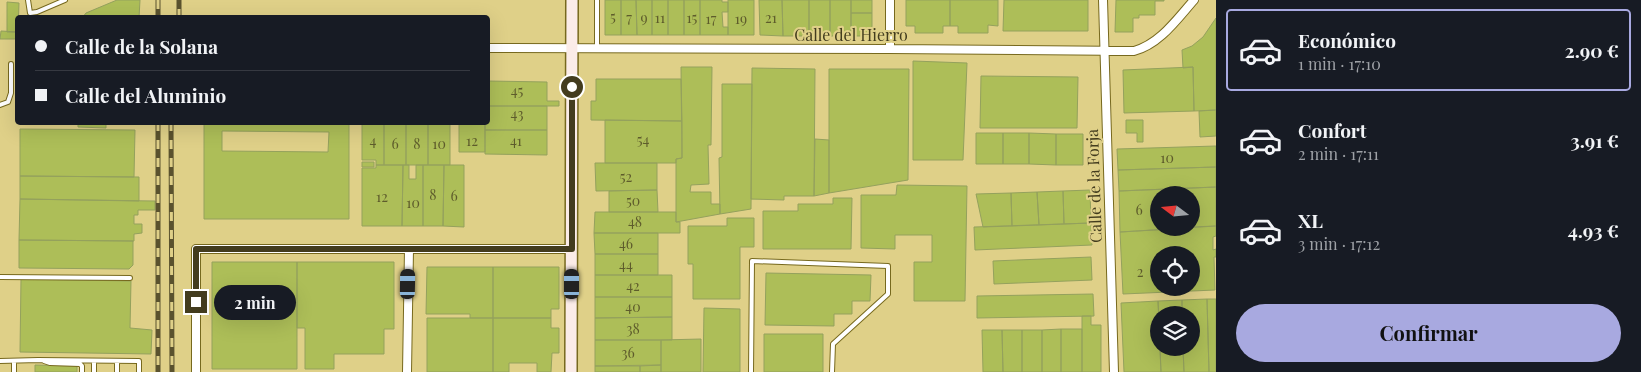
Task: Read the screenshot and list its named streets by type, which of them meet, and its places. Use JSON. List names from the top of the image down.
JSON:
{
  "streets": {
    "street": ["Calle del Hierro", "Calle de la Forja"]
  },
  "crossings": [
    ["Calle del Hierro", "Calle de la Forja"]
  ],
  "house_numbers": [
    "5",
    "7",
    "9",
    "11",
    "15",
    "21",
    "17",
    "19",
    "45",
    "43",
    "54",
    "4",
    "12",
    "41",
    "6",
    "8",
    "10",
    "10",
    "52",
    "8",
    "6",
    "12",
    "50",
    "10",
    "6",
    "48",
    "46",
    "44",
    "2",
    "42",
    "40",
    "38",
    "36"
  ],
  "north": "left",
  "page": {
    "list": [
      {
        "name": "Económico",
        "note": "1 min · 17:10",
        "value": "2.90 €"
      },
      {
        "name": "Confort",
        "note": "2 min · 17:11",
        "value": "3.91 €"
      },
      {
        "name": "XL",
        "note": "3 min · 17:12",
        "value": "4.93 €"
      }
    ],
    "banner": ["Calle de la Solana", "Calle del Aluminio"],
    "bubble": "2 min",
    "buttons": "Confirmar"
  }
}
